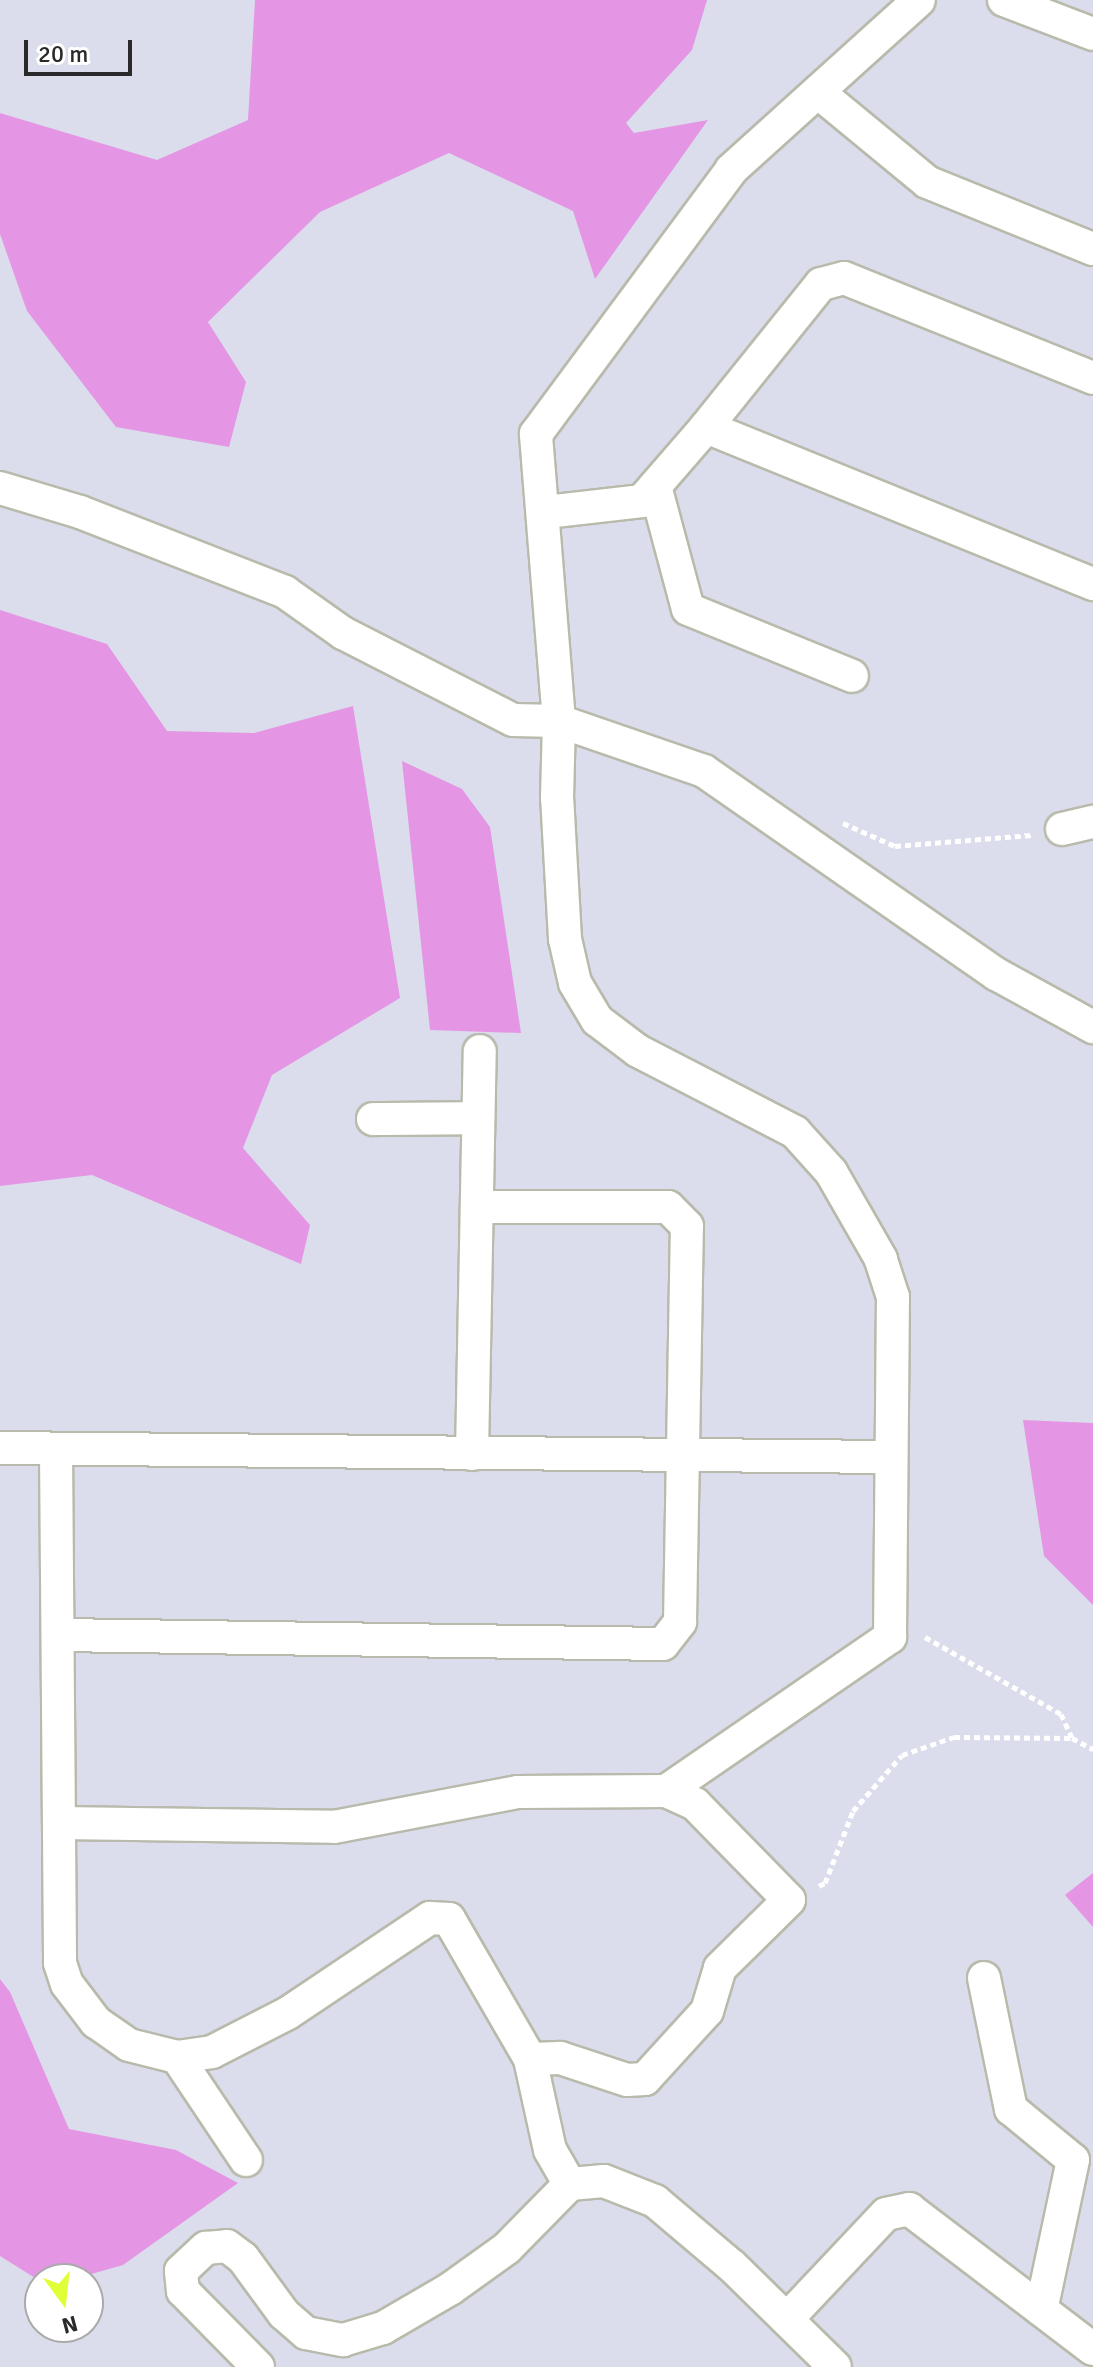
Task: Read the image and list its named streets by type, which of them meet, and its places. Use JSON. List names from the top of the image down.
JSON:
{
  "scale_bar": "20 m",
  "north": "bottom"
}
